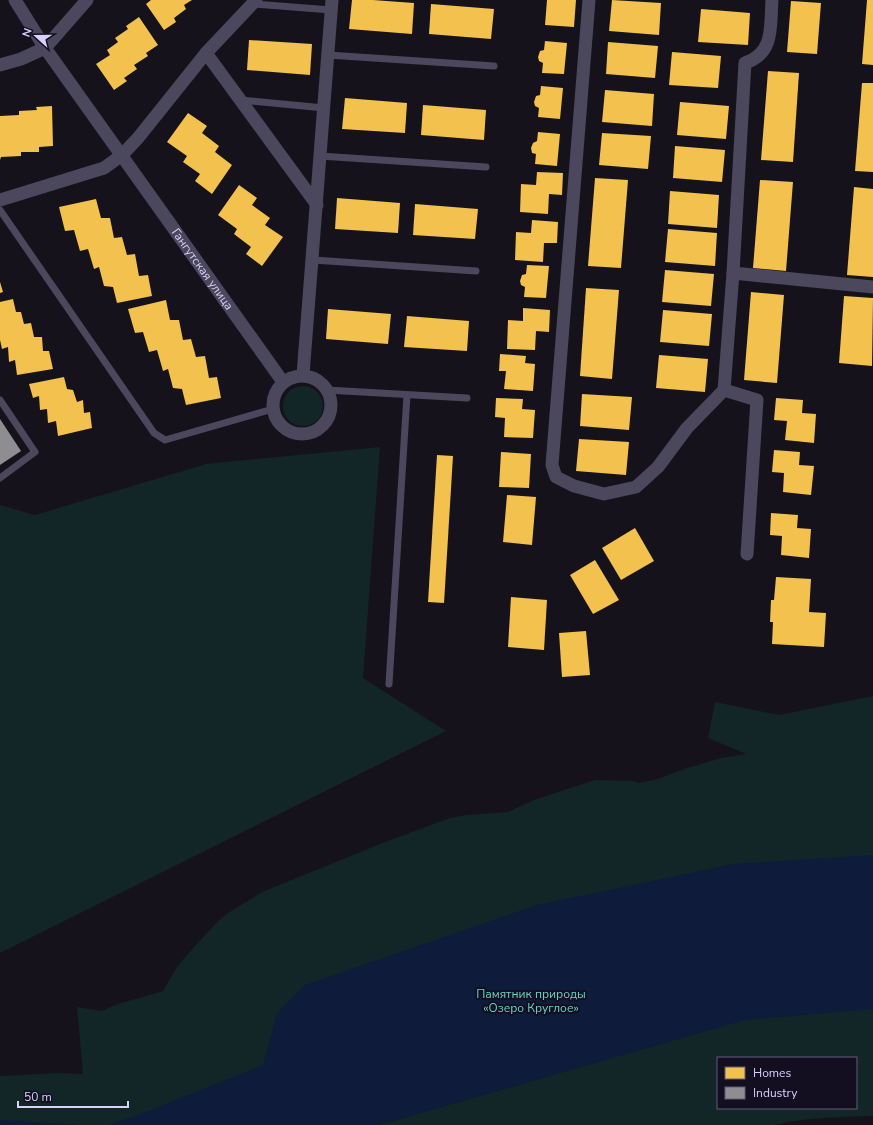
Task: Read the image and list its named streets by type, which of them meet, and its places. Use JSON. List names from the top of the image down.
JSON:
{
  "streets": {
    "street": ["Гангутская улица"]
  },
  "parks": ["Памятник природы «Озеро Круглое»"],
  "legend": ["Homes", "Industry"],
  "scale_bar": "50 m",
  "north": "left"
}
